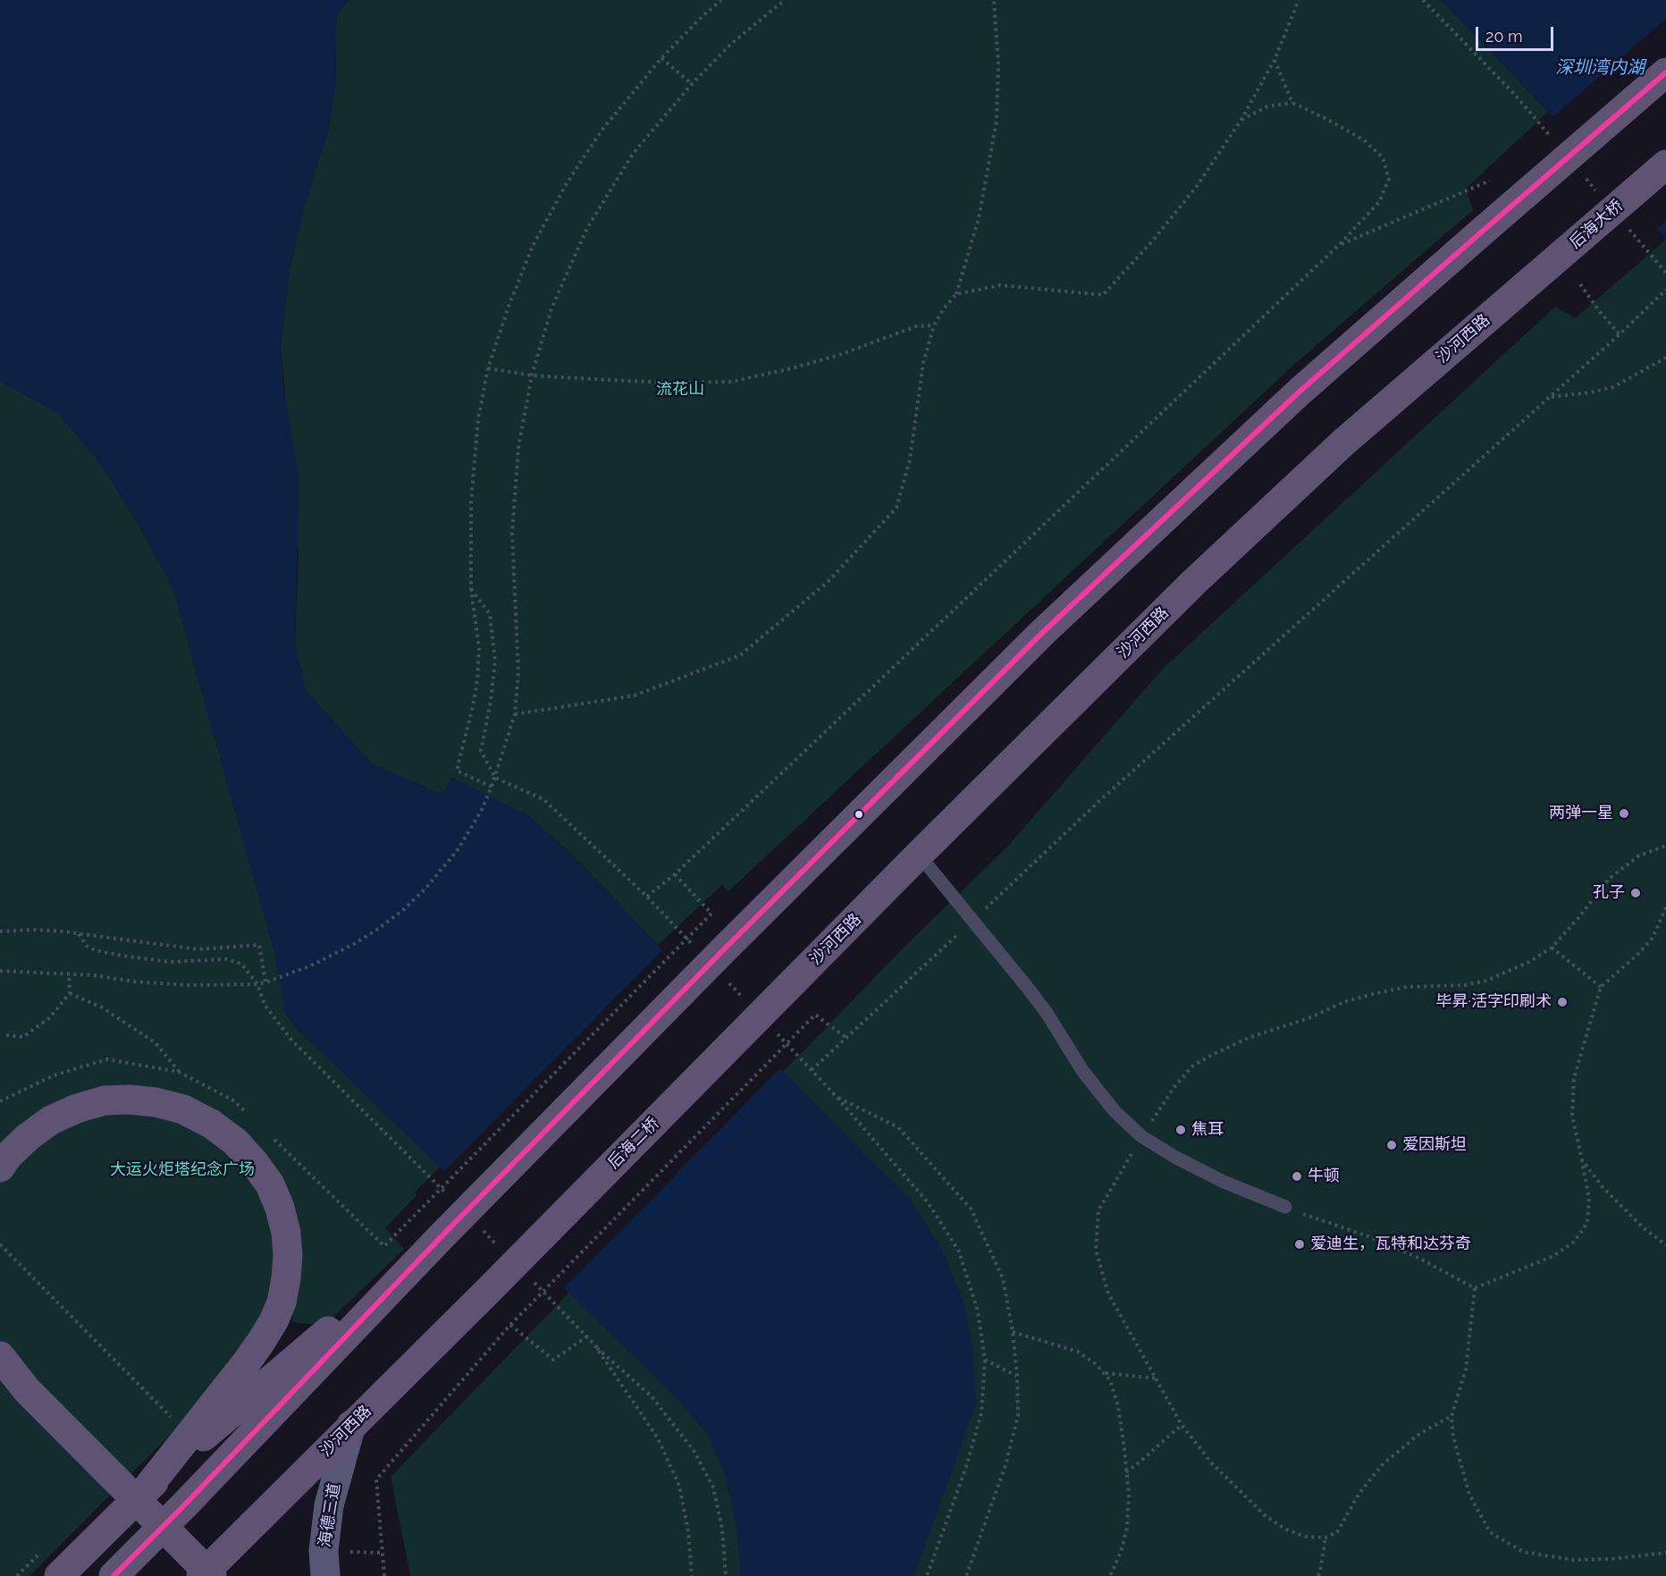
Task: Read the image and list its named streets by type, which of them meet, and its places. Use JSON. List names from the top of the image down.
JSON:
{
  "streets": {
    "main road": [
      "后海大桥",
      "沙河西路",
      "后海二桥",
      "海德三道"
    ]
  },
  "crossings": [
    ["后海大桥", "沙河西路"],
    ["沙河西路", "后海二桥"],
    ["沙河西路", "海德三道"]
  ],
  "water": ["深圳湾内湖"],
  "parks": ["流花山", "大运火炬塔纪念广场"],
  "places": [
    "两弹一星",
    "孔子",
    "毕昇·活字印刷术",
    "焦耳",
    "爱因斯坦",
    "牛顿",
    "爱迪生，瓦特和达芬奇"
  ],
  "lines": ["transit line 20"],
  "scale_bar": "20 m"
}
